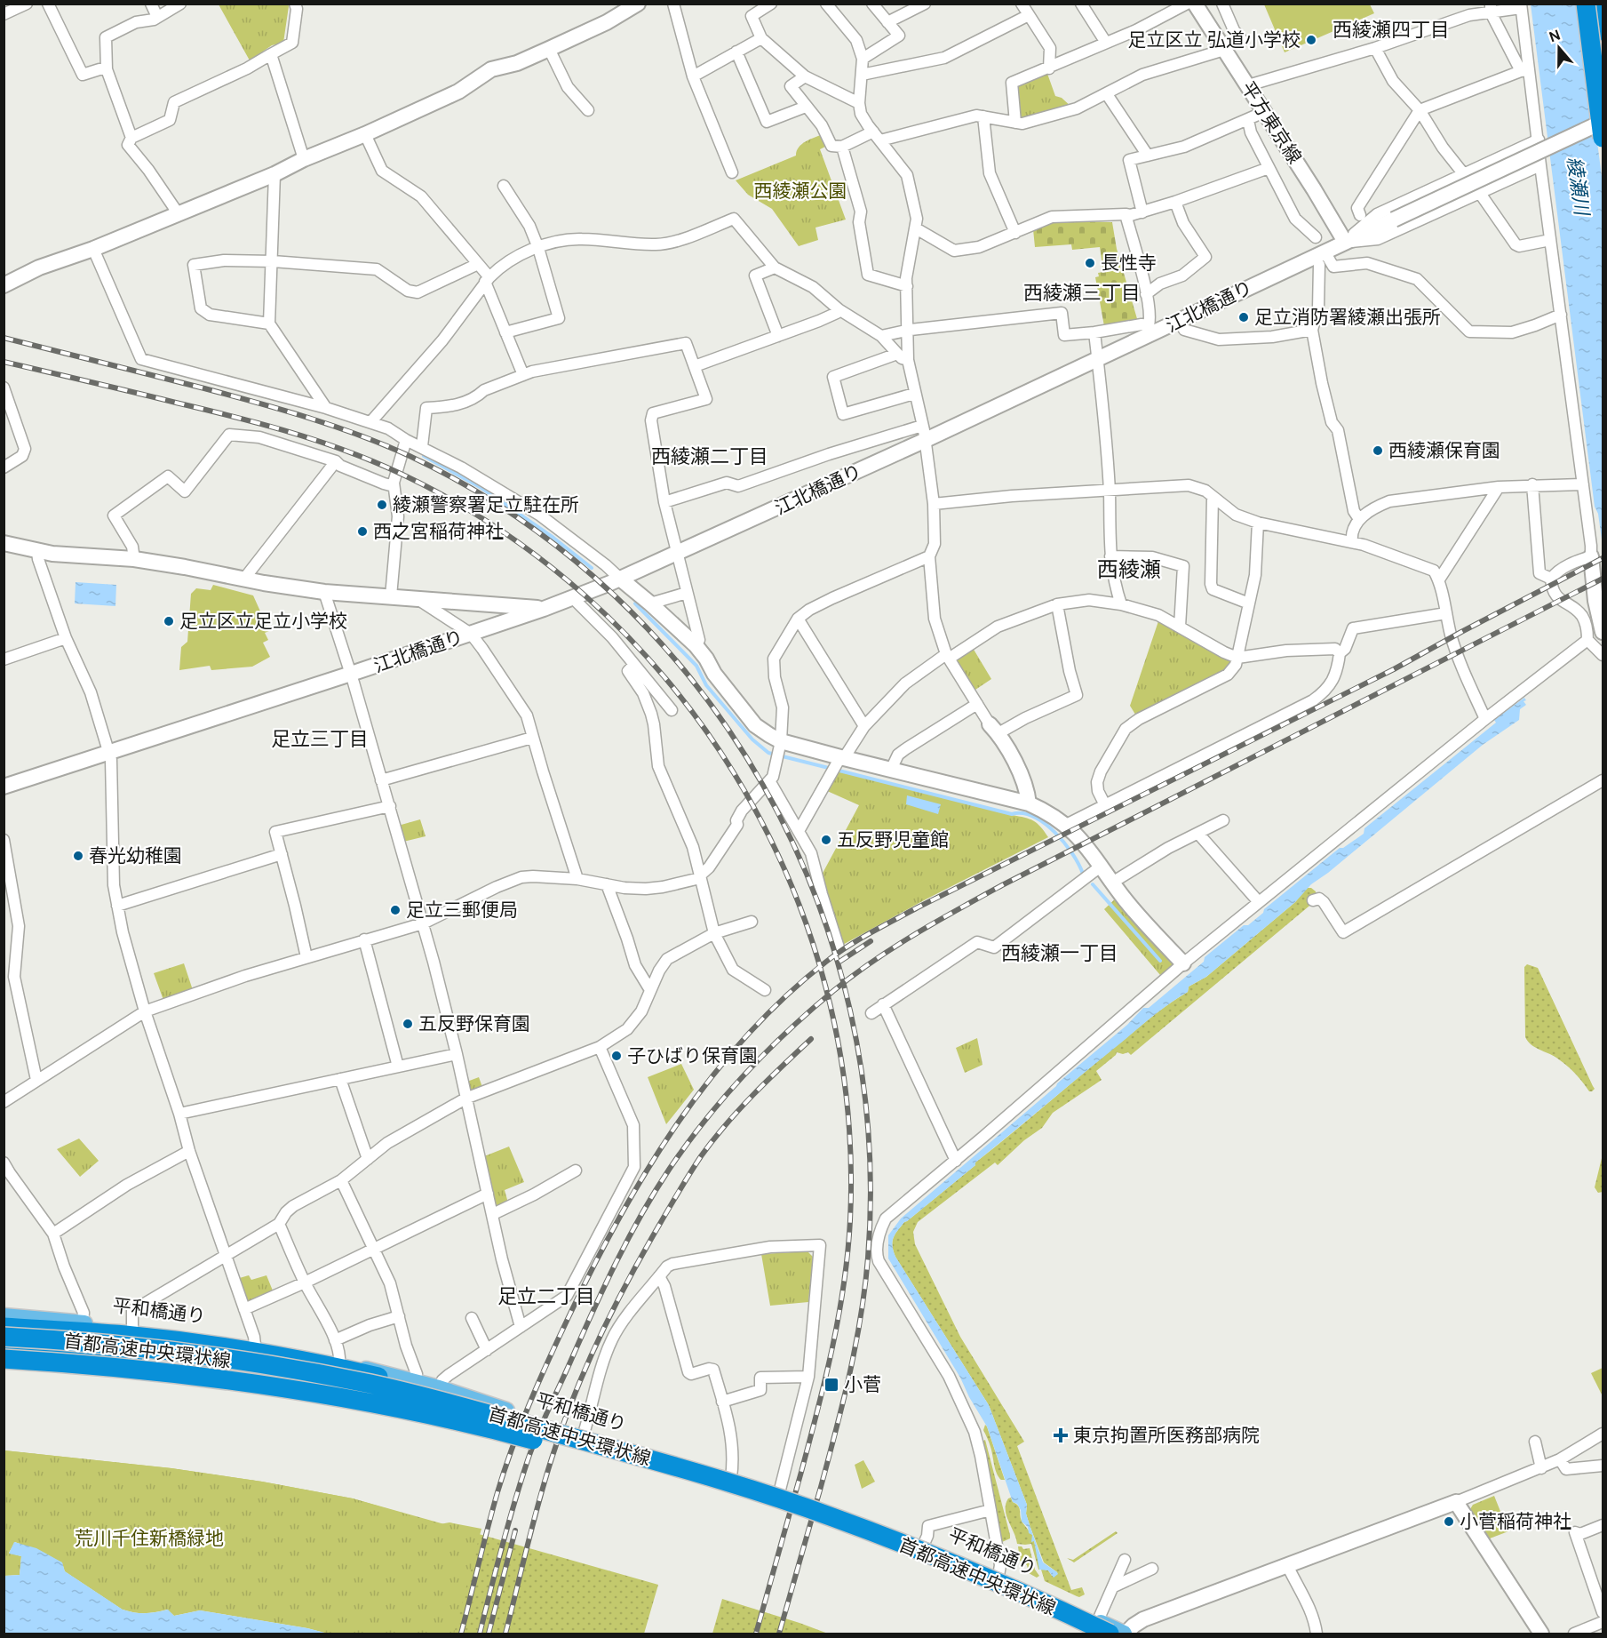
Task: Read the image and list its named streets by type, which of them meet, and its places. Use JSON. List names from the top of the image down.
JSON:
{
  "streets": {
    "highway": ["首都高速中央環状線"],
    "main road": ["平和橋通り"],
    "street": ["平方東京線", "江北橋通り"]
  },
  "crossings": [
    ["平方東京線", "江北橋通り"],
    ["平和橋通り", "首都高速中央環状線"]
  ],
  "districts": [
    "西綾瀬四丁目",
    "西綾瀬三丁目",
    "西綾瀬二丁目",
    "西綾瀬",
    "足立三丁目",
    "西綾瀬一丁目",
    "足立二丁目"
  ],
  "water": ["綾瀬川"],
  "parks": ["西綾瀬公園", "荒川千住新橋緑地"],
  "places": {
    "other": [
      "足立区立 弘道小学校",
      "長性寺",
      "足立消防署綾瀬出張所",
      "西綾瀬保育園",
      "綾瀬警察署足立駐在所",
      "西之宮稲荷神社",
      "足立区立足立小学校",
      "五反野児童館",
      "春光幼稚園",
      "足立三郵便局",
      "五反野保育園",
      "子ひばり保育園",
      "小菅稲荷神社"
    ],
    "transit": ["小菅"],
    "health": ["東京拘置所医務部病院"]
  },
  "north": "top"
}
